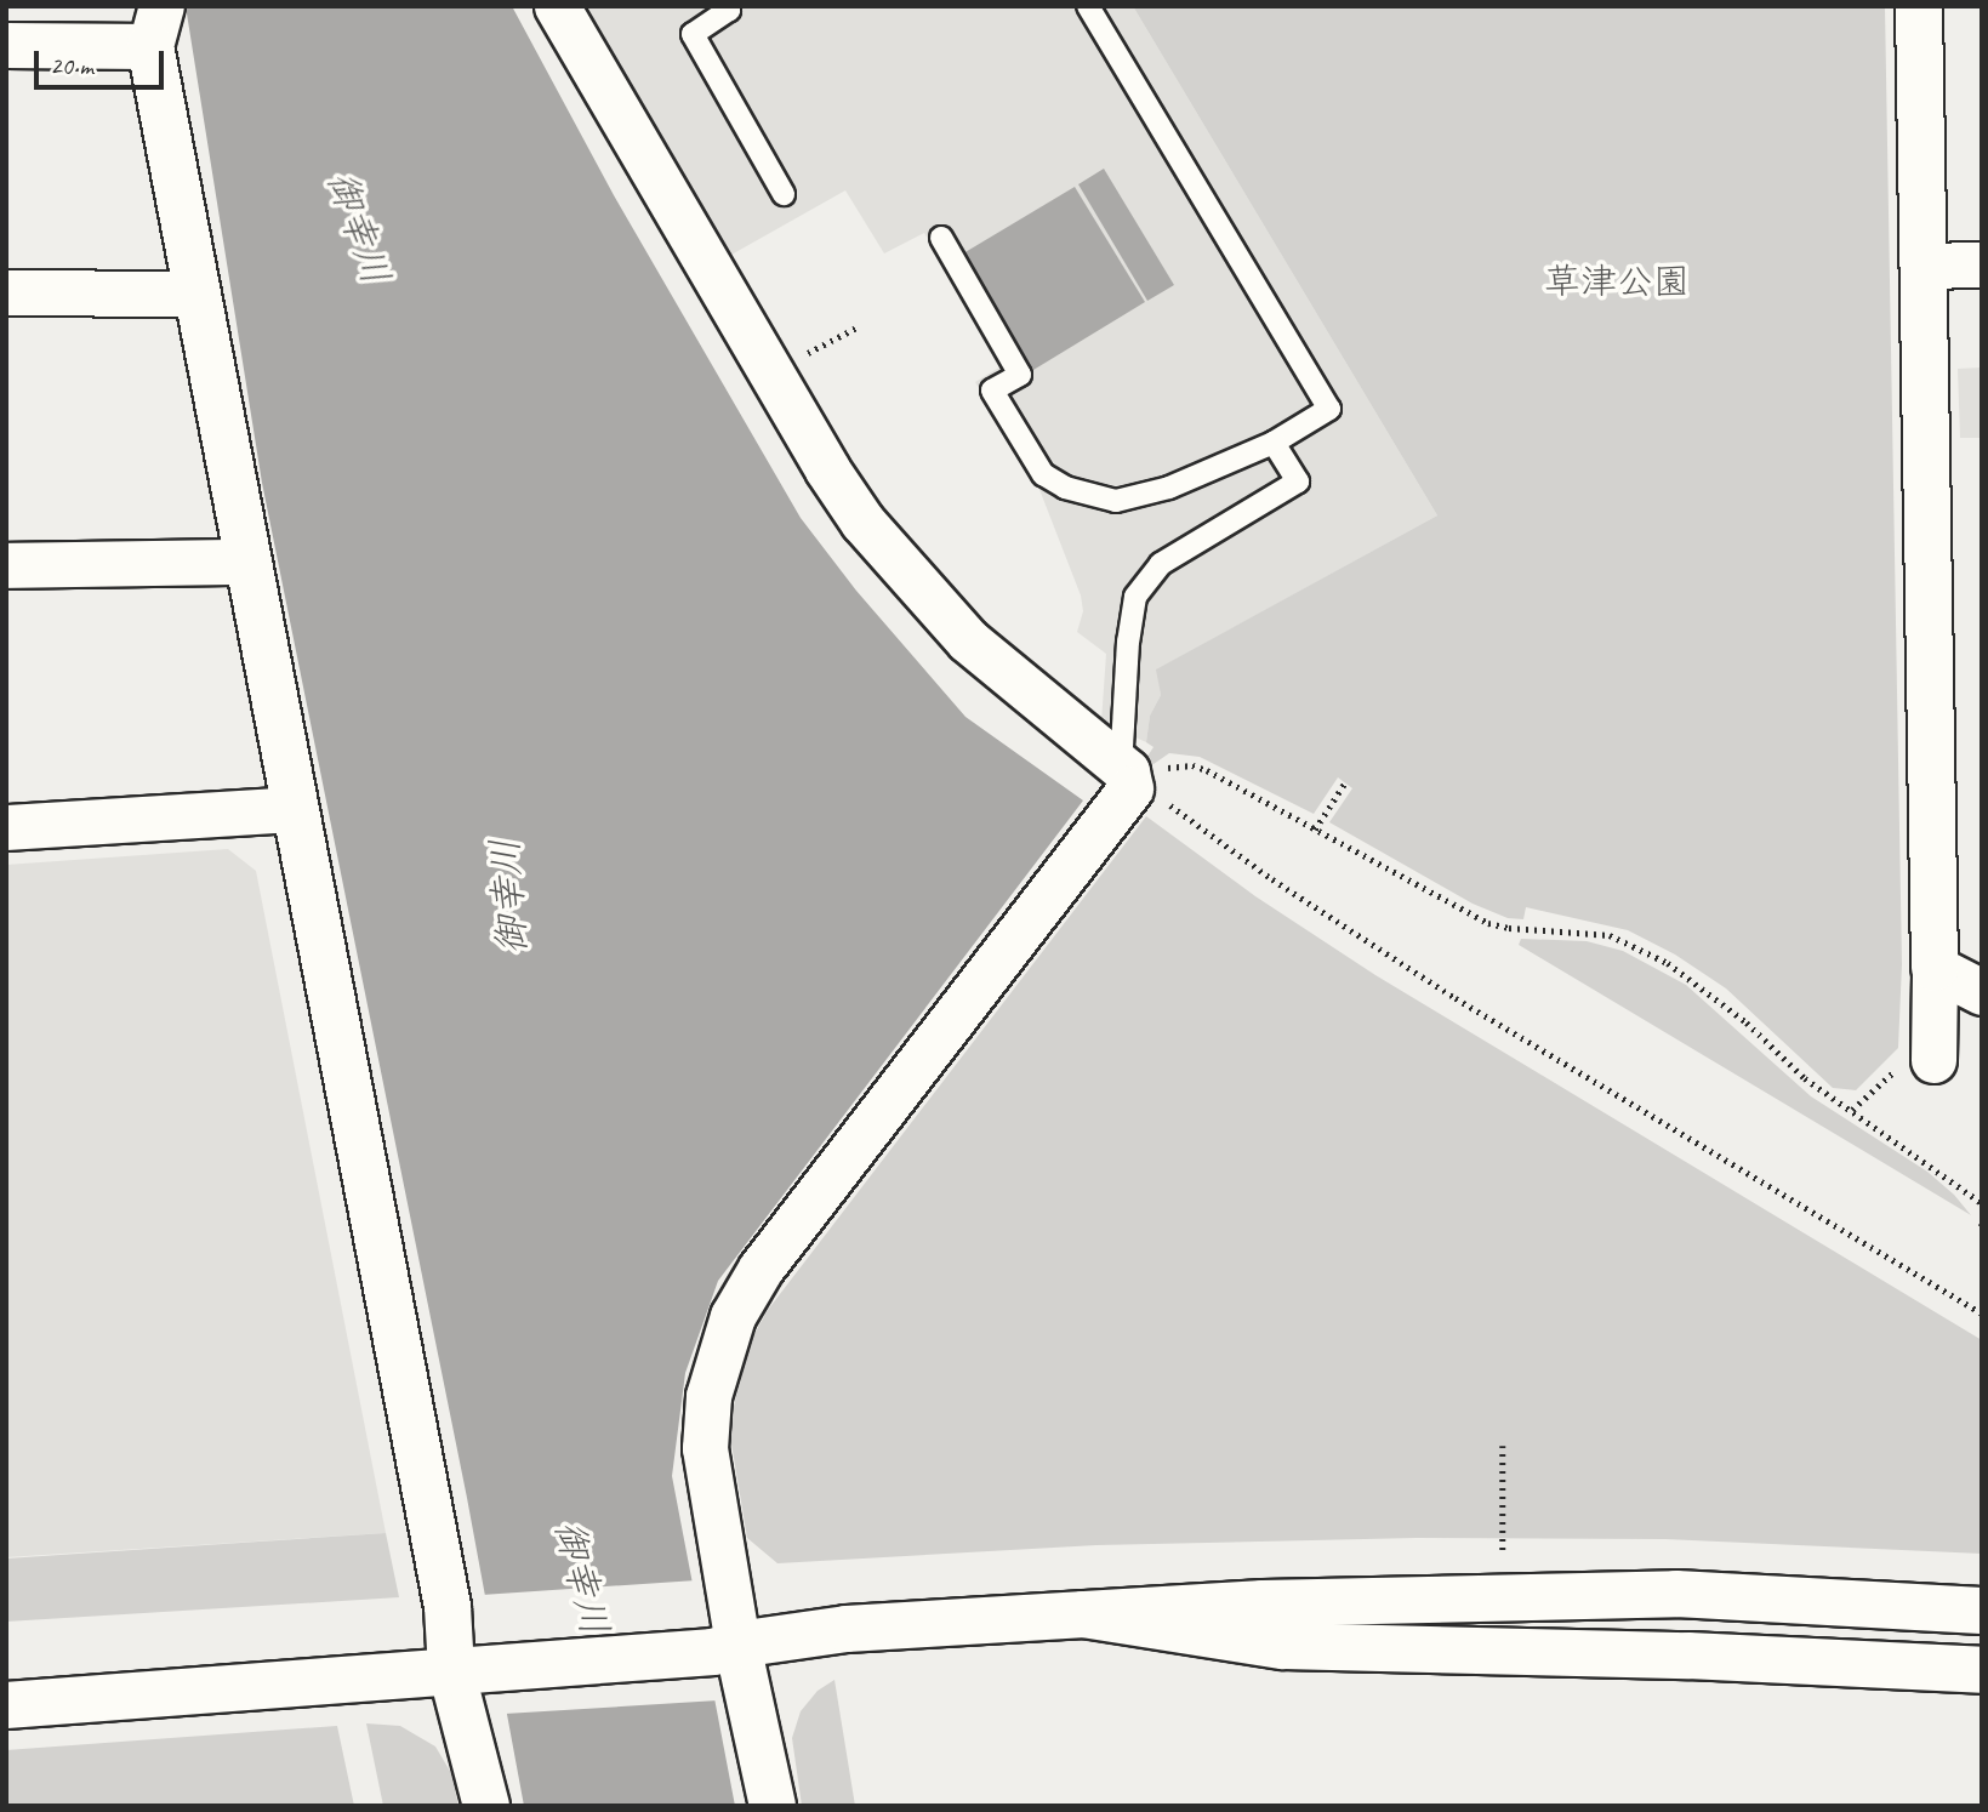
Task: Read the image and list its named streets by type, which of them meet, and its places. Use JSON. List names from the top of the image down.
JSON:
{
  "water": ["御幸川"],
  "parks": ["草津公園"],
  "scale_bar": "20 m"
}
